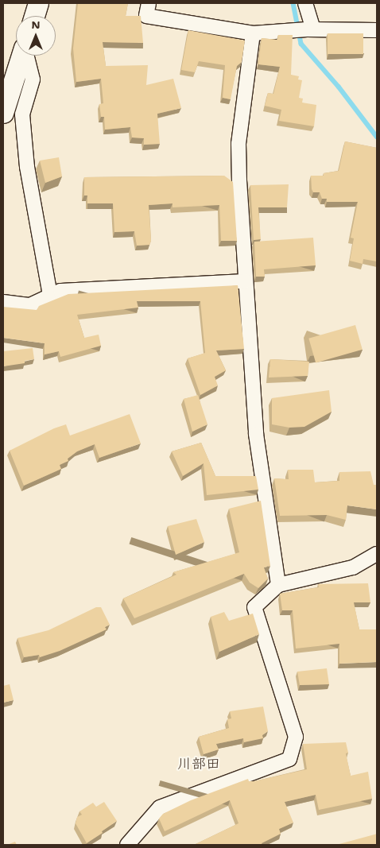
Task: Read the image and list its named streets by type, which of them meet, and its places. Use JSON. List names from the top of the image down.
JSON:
{
  "districts": ["川部田"],
  "north": "top"
}
